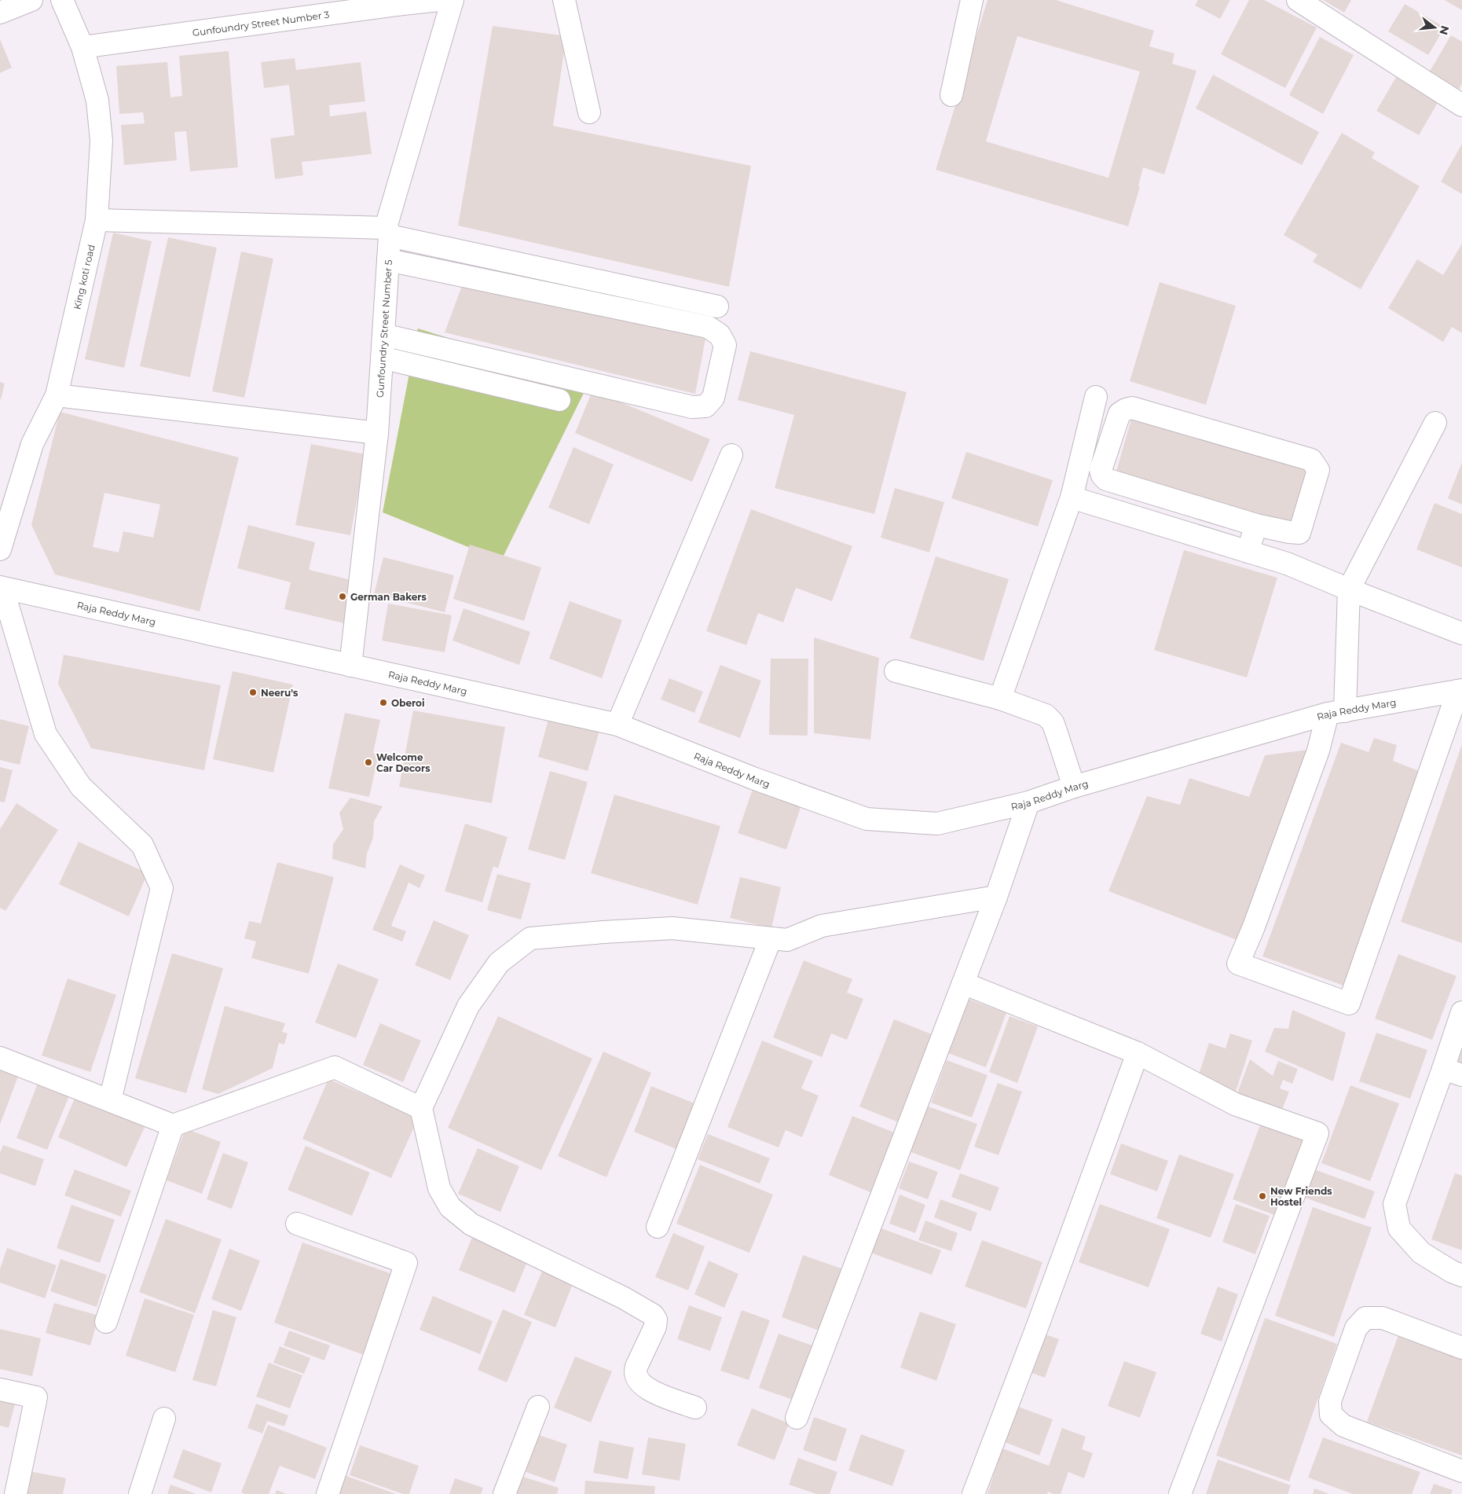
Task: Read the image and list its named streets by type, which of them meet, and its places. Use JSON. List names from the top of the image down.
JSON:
{
  "streets": {
    "street": [
      "Gunfoundry Street Number 3",
      "King koti road",
      "Gunfoundry Street Number 5",
      "Raja Reddy Marg"
    ]
  },
  "crossings": [
    ["Gunfoundry Street Number 3", "King koti road"],
    ["Gunfoundry Street Number 5", "Raja Reddy Marg"]
  ],
  "places": [
    "German Bakers",
    "Neeru's",
    "Oberoi",
    "Welcome Car Decors",
    "New Friends Hostel"
  ],
  "north": "right"
}
